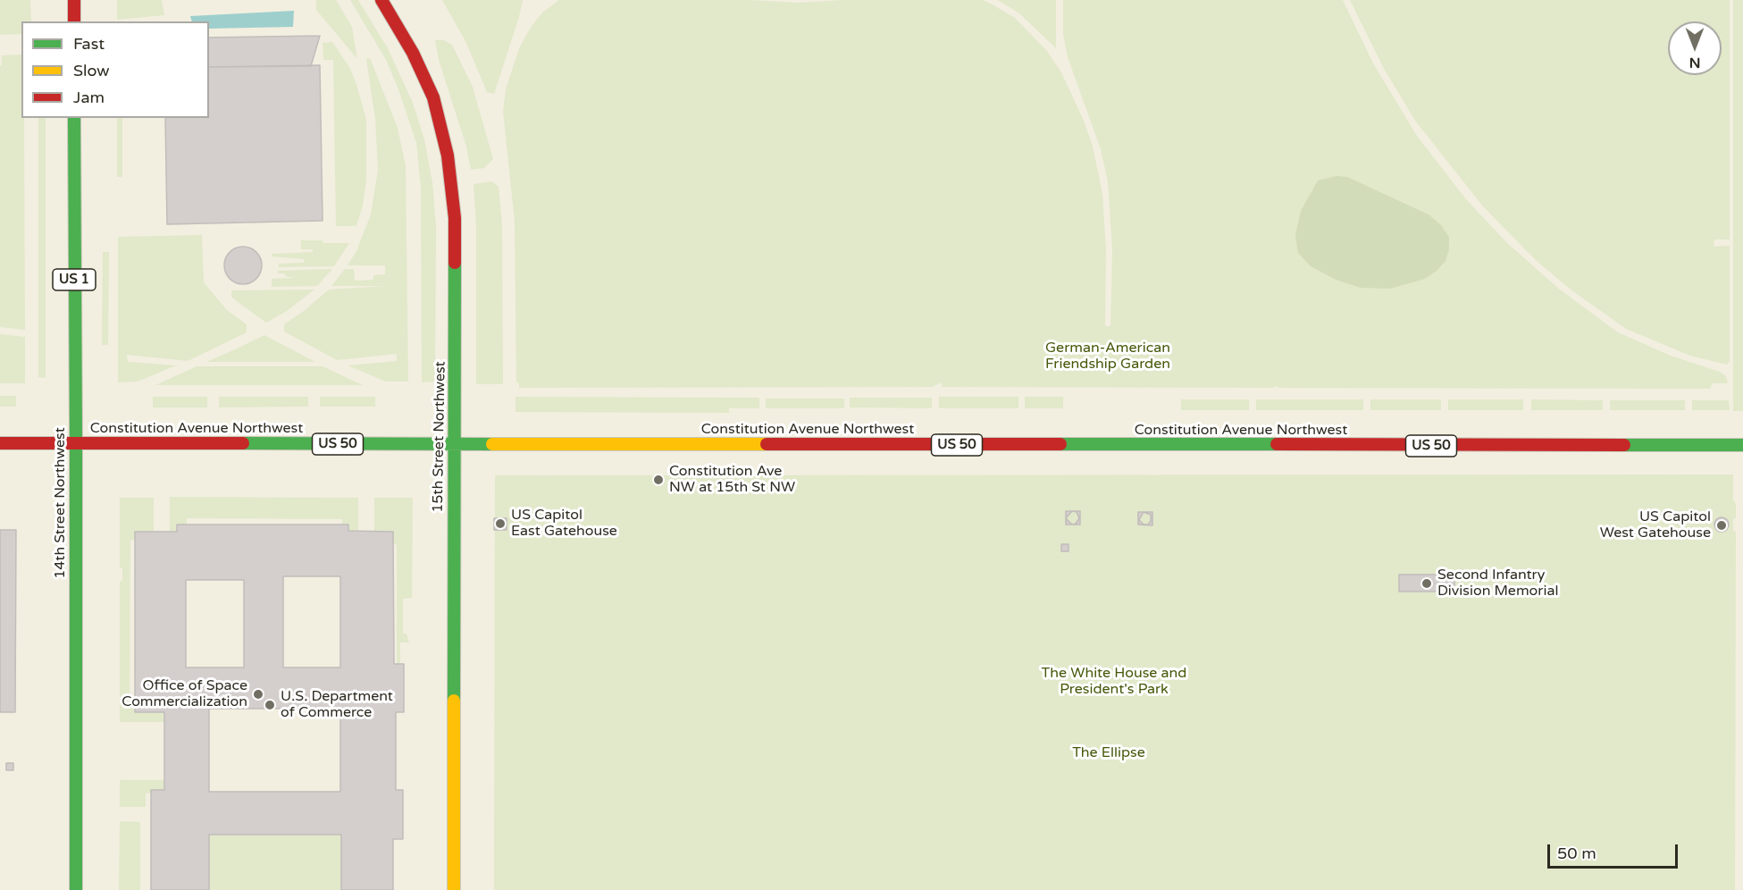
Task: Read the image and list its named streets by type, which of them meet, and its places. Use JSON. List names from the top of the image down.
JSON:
{
  "streets": {
    "main road": [
      "US 1",
      "Constitution Avenue Northwest",
      "15th Street Northwest",
      "US 50",
      "14th Street Northwest"
    ]
  },
  "crossings": [
    ["Constitution Avenue Northwest", "15th Street Northwest"],
    ["Constitution Avenue Northwest", "14th Street Northwest"]
  ],
  "parks": ["German-American Friendship Garden", "The White House and President's Park", "The Ellipse"],
  "places": [
    "Constitution Ave NW at 15th St NW",
    "US Capitol East Gatehouse",
    "US Capitol West Gatehouse",
    "Second Infantry Division Memorial",
    "Office of Space Commercialization",
    "U.S. Department of Commerce"
  ],
  "legend": ["Fast", "Slow", "Jam"],
  "scale_bar": "50 m",
  "north": "bottom"
}
